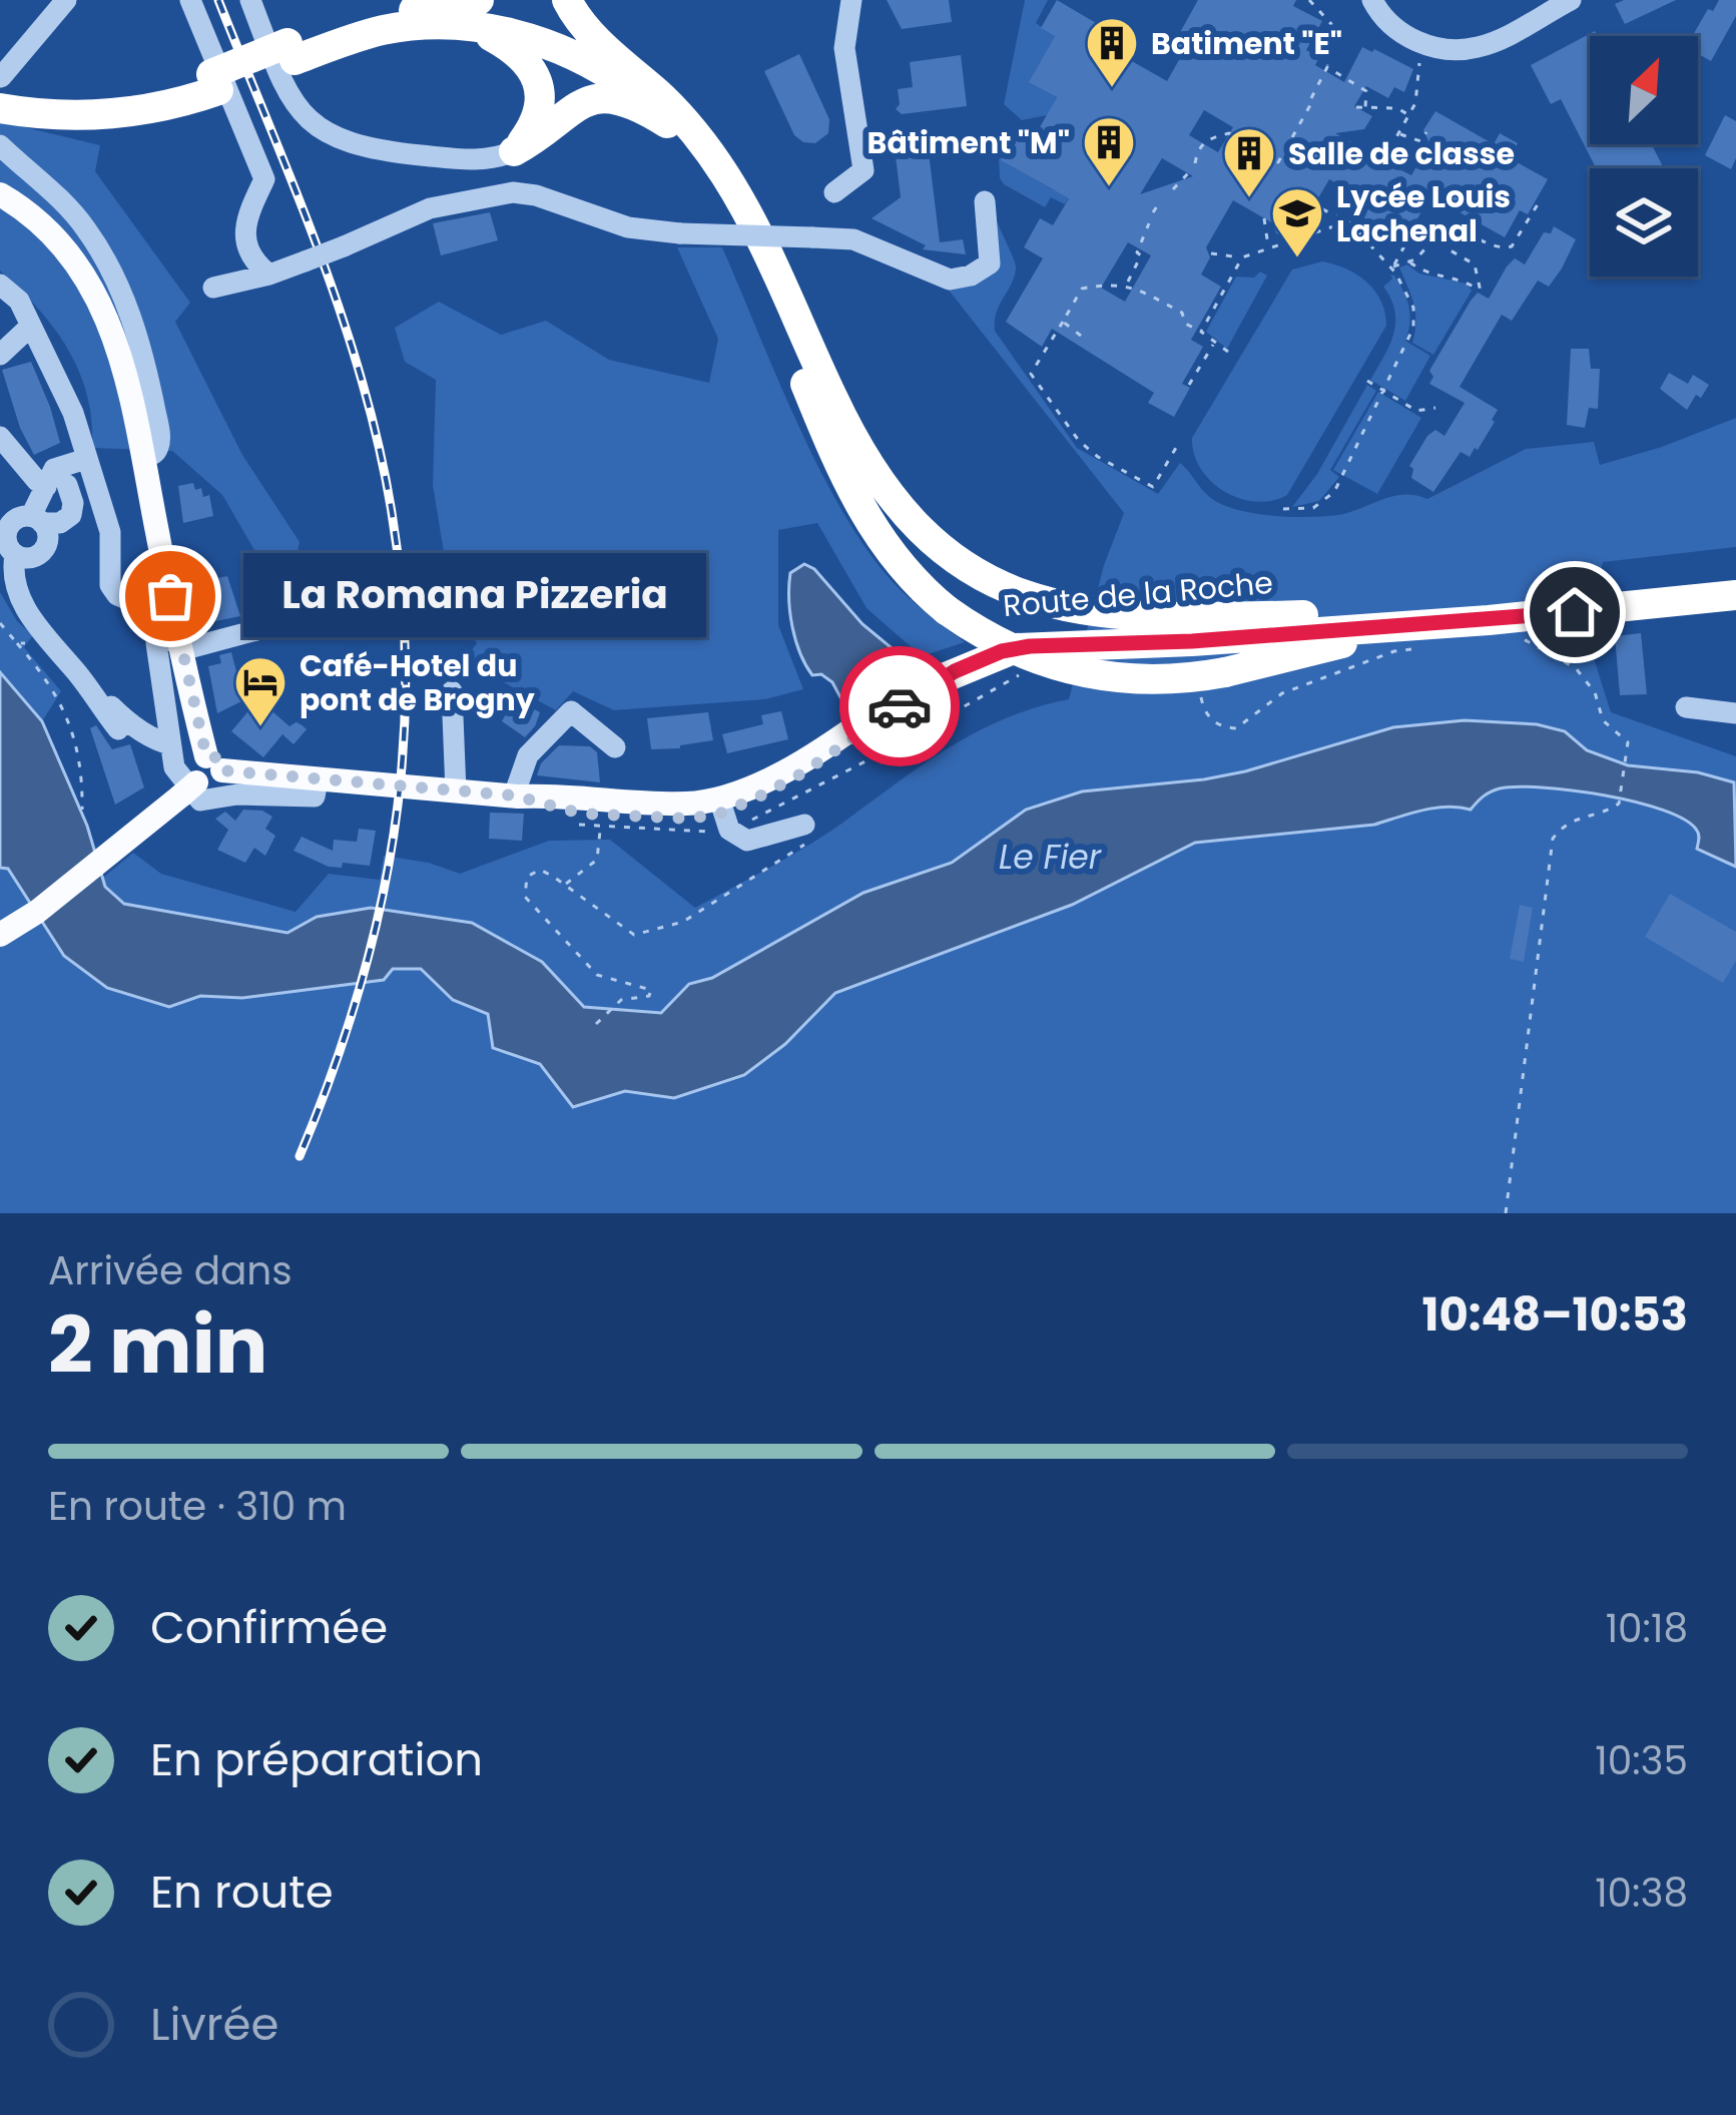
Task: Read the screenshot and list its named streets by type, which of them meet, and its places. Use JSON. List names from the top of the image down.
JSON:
{
  "streets": {
    "highway": ["Route de la Roche"]
  },
  "water": ["Le Fier"],
  "places": {
    "building": ["Batiment \"E\"", "Bâtiment \"M\"", "Salle de classe"],
    "school or university": ["Lycée Louis Lachenal"],
    "other": ["La Romana Pizzeria"],
    "hotel": ["Café-Hotel du pont de Brogny"]
  },
  "north": "top right",
  "page": {
    "bubble": "La Romana Pizzeria",
    "heading": ["2 min", "Arrivée dans", "10:48–10:53"],
    "bar": "En route · 310 m",
    "list": [
      ["Confirmée", "10:18"],
      ["En préparation", "10:35"],
      ["En route", "10:38"],
      "Livrée"
    ]
  }
}
